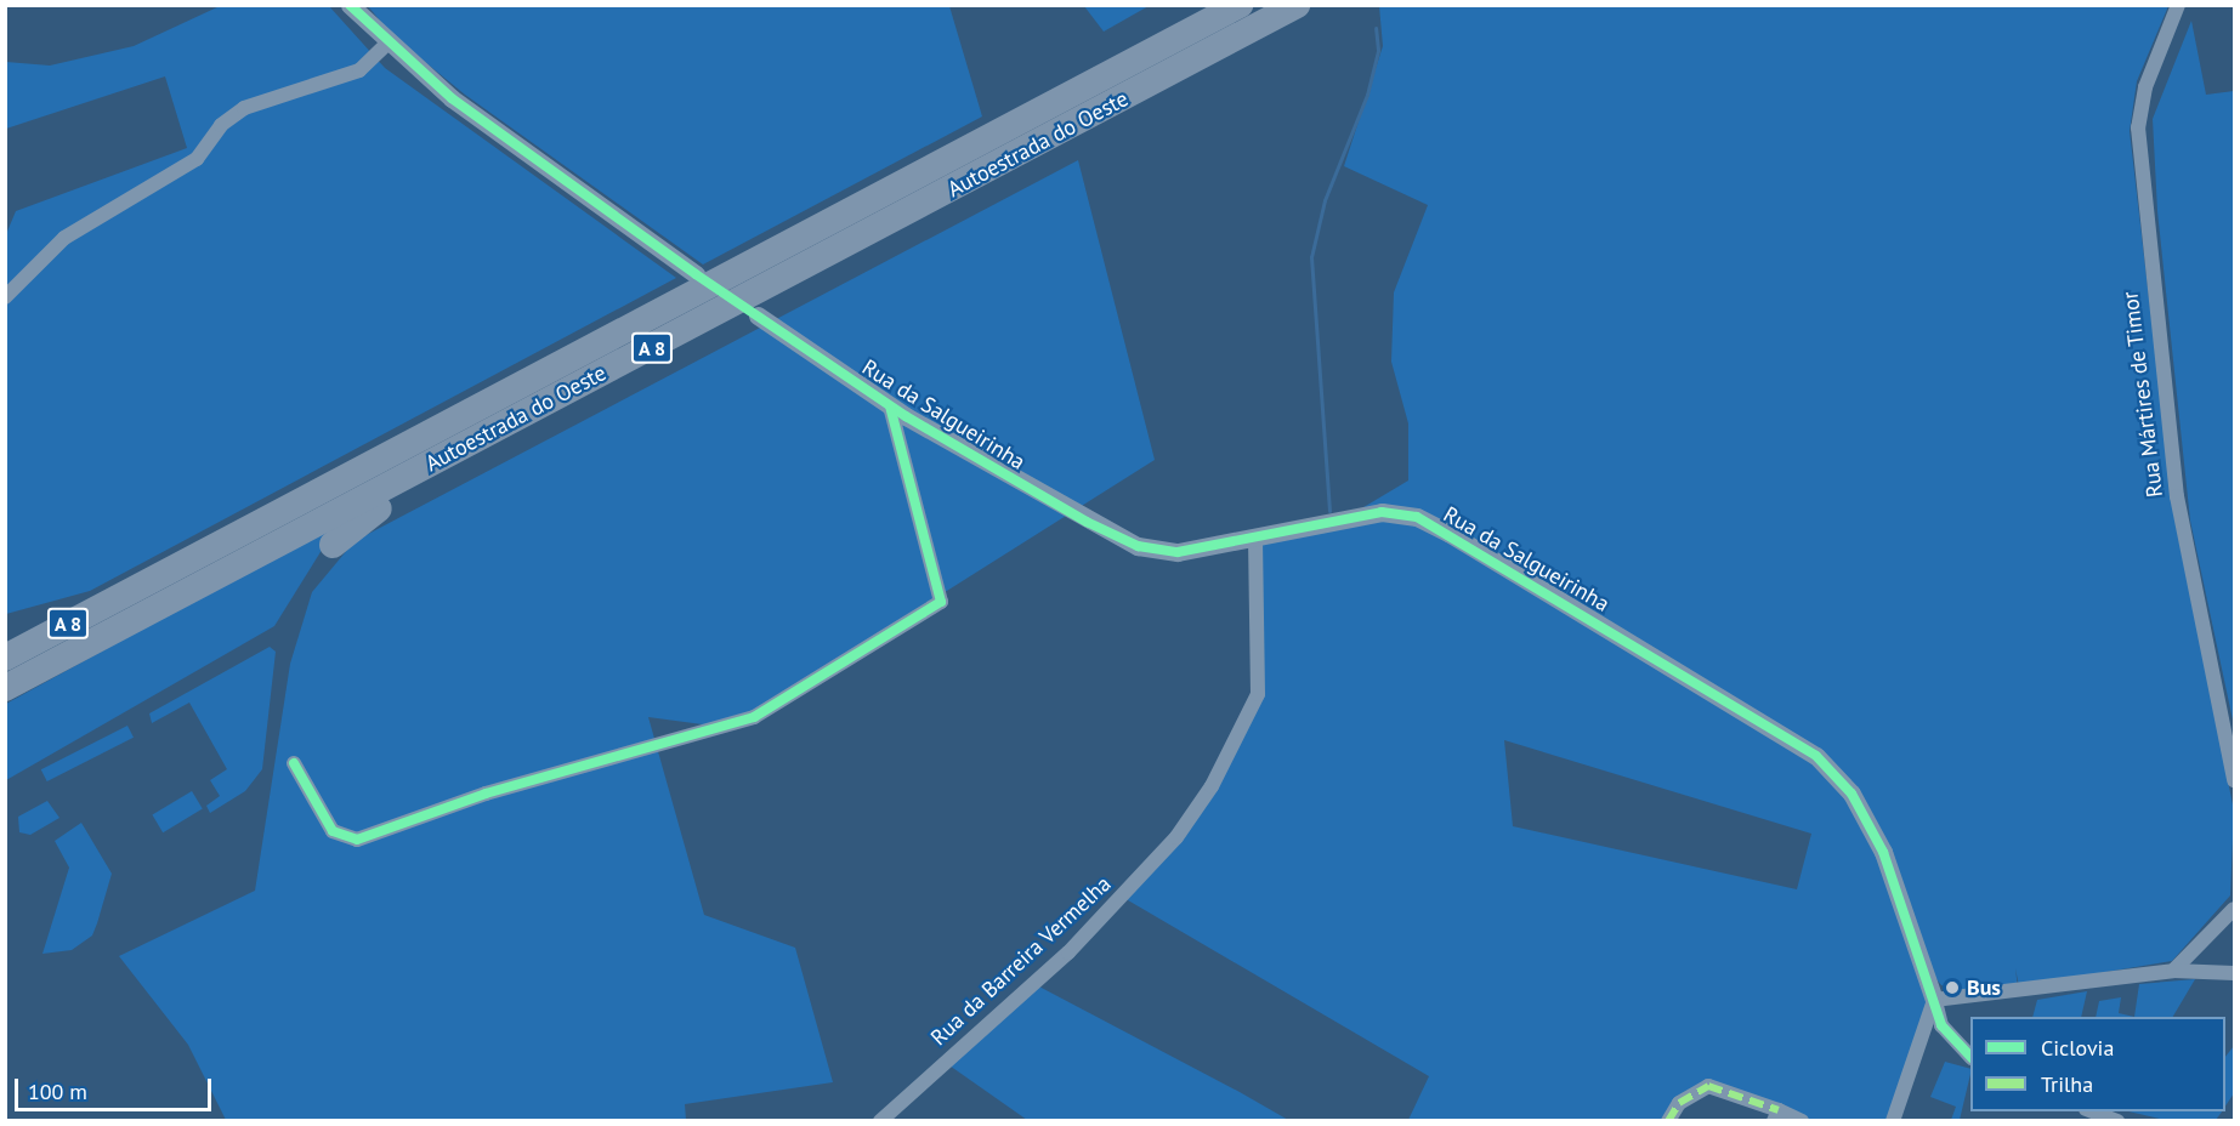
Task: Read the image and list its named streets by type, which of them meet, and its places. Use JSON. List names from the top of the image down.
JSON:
{
  "streets": {
    "highway": ["Autoestrada do Oeste", "A 8"],
    "street": ["Rua Mártires de Timor", "Rua da Salgueirinha", "Rua da Barreira Vermelha"]
  },
  "crossings": [
    ["Rua da Salgueirinha", "Rua da Barreira Vermelha"]
  ],
  "places": ["Bus"],
  "legend": ["Ciclovia", "Trilha"],
  "scale_bar": "100 m"
}
